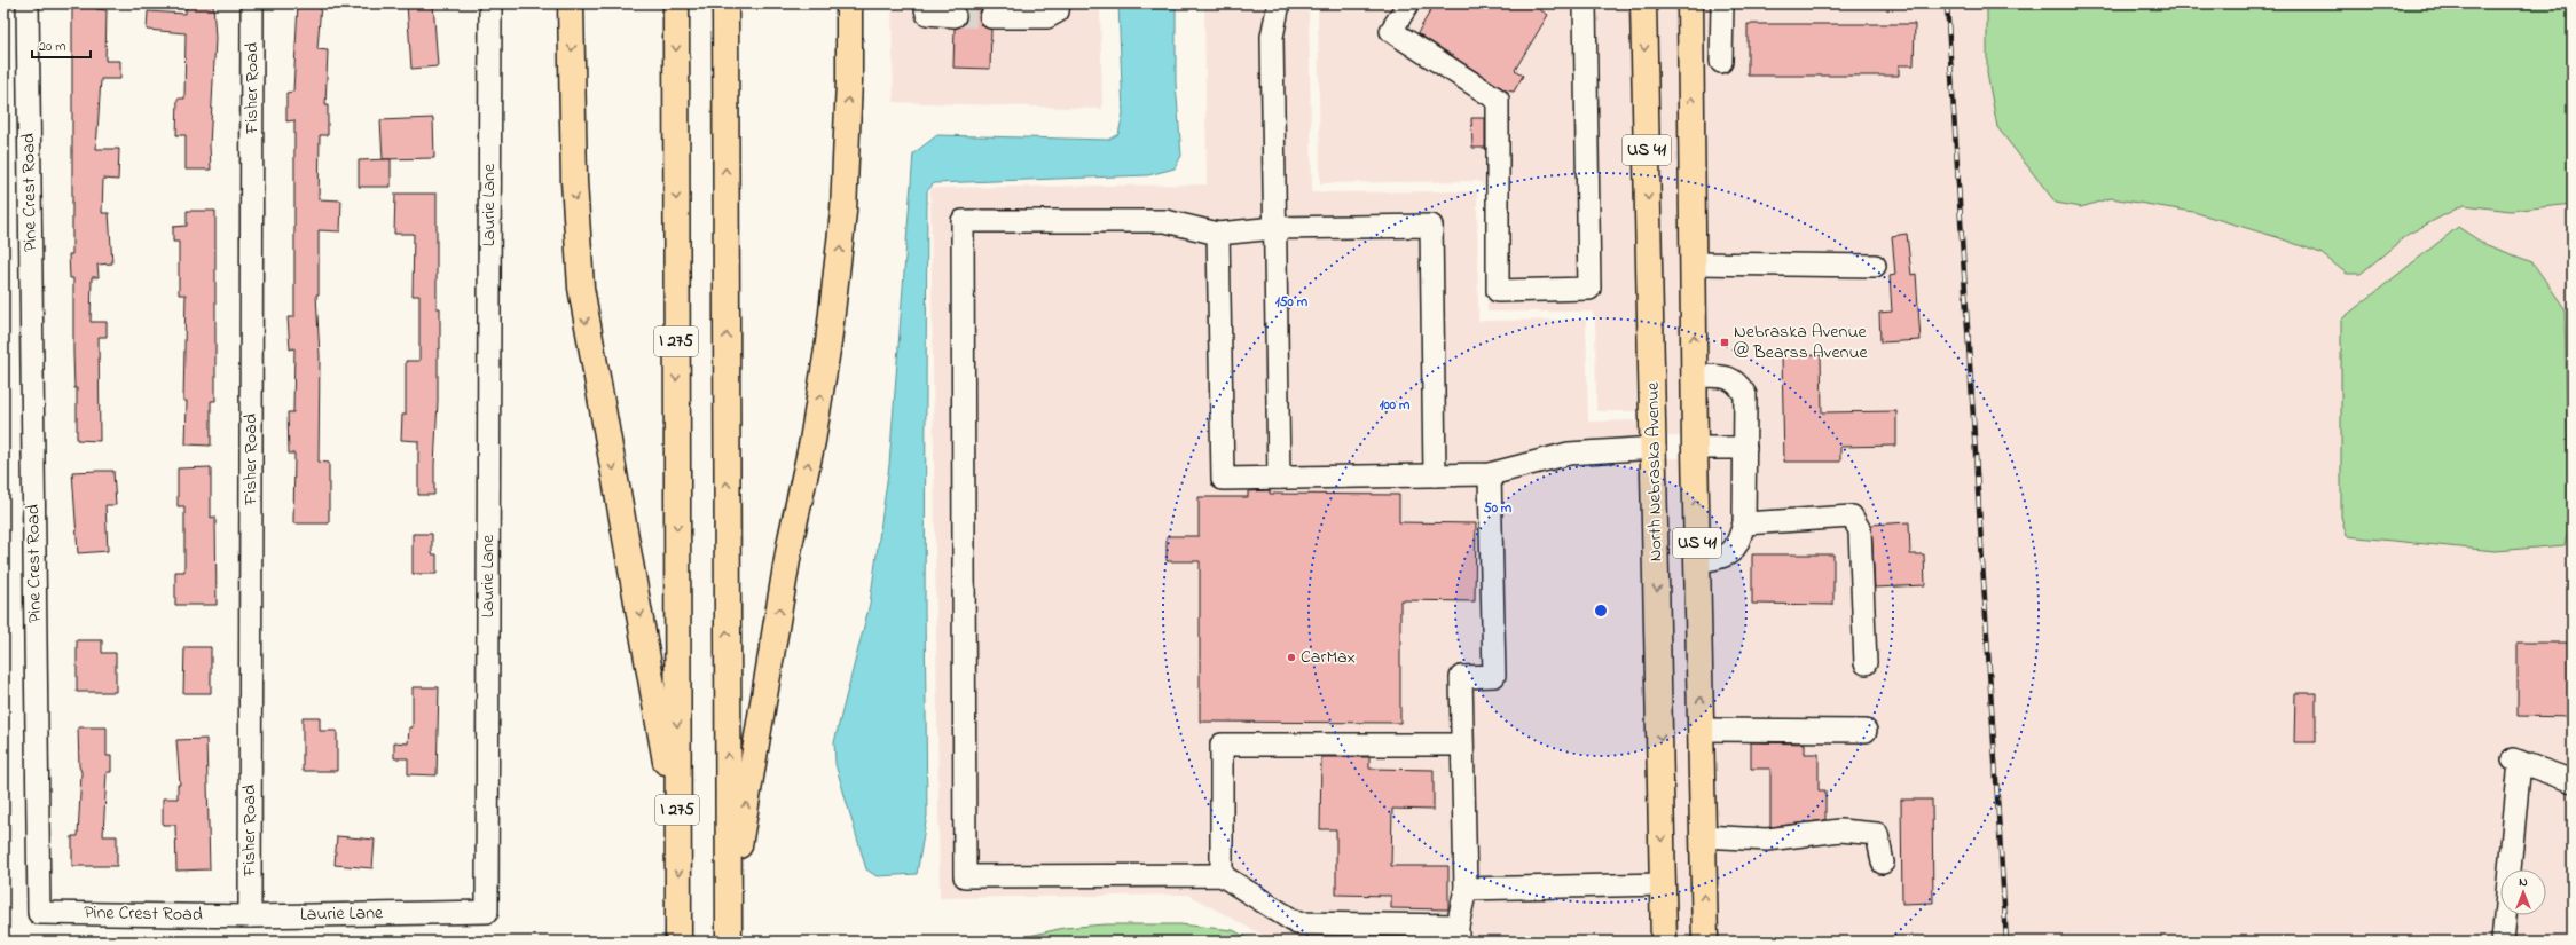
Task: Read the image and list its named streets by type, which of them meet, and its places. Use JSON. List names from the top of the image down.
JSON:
{
  "streets": {
    "main road": ["US 41", "I 275", "North Nebraska Avenue"],
    "street": ["Fisher Road", "Pine Crest Road", "Laurie Lane"]
  },
  "crossings": [
    ["Fisher Road", "Pine Crest Road"],
    ["Fisher Road", "Laurie Lane"],
    ["Pine Crest Road", "Laurie Lane"]
  ],
  "places": {
    "transit": ["Nebraska Avenue @ Bearss Avenue"],
    "other": ["CarMax"]
  },
  "scale_bar": "20 m",
  "north": "top",
  "rings": ["150 m", "100 m", "50 m"]
}
